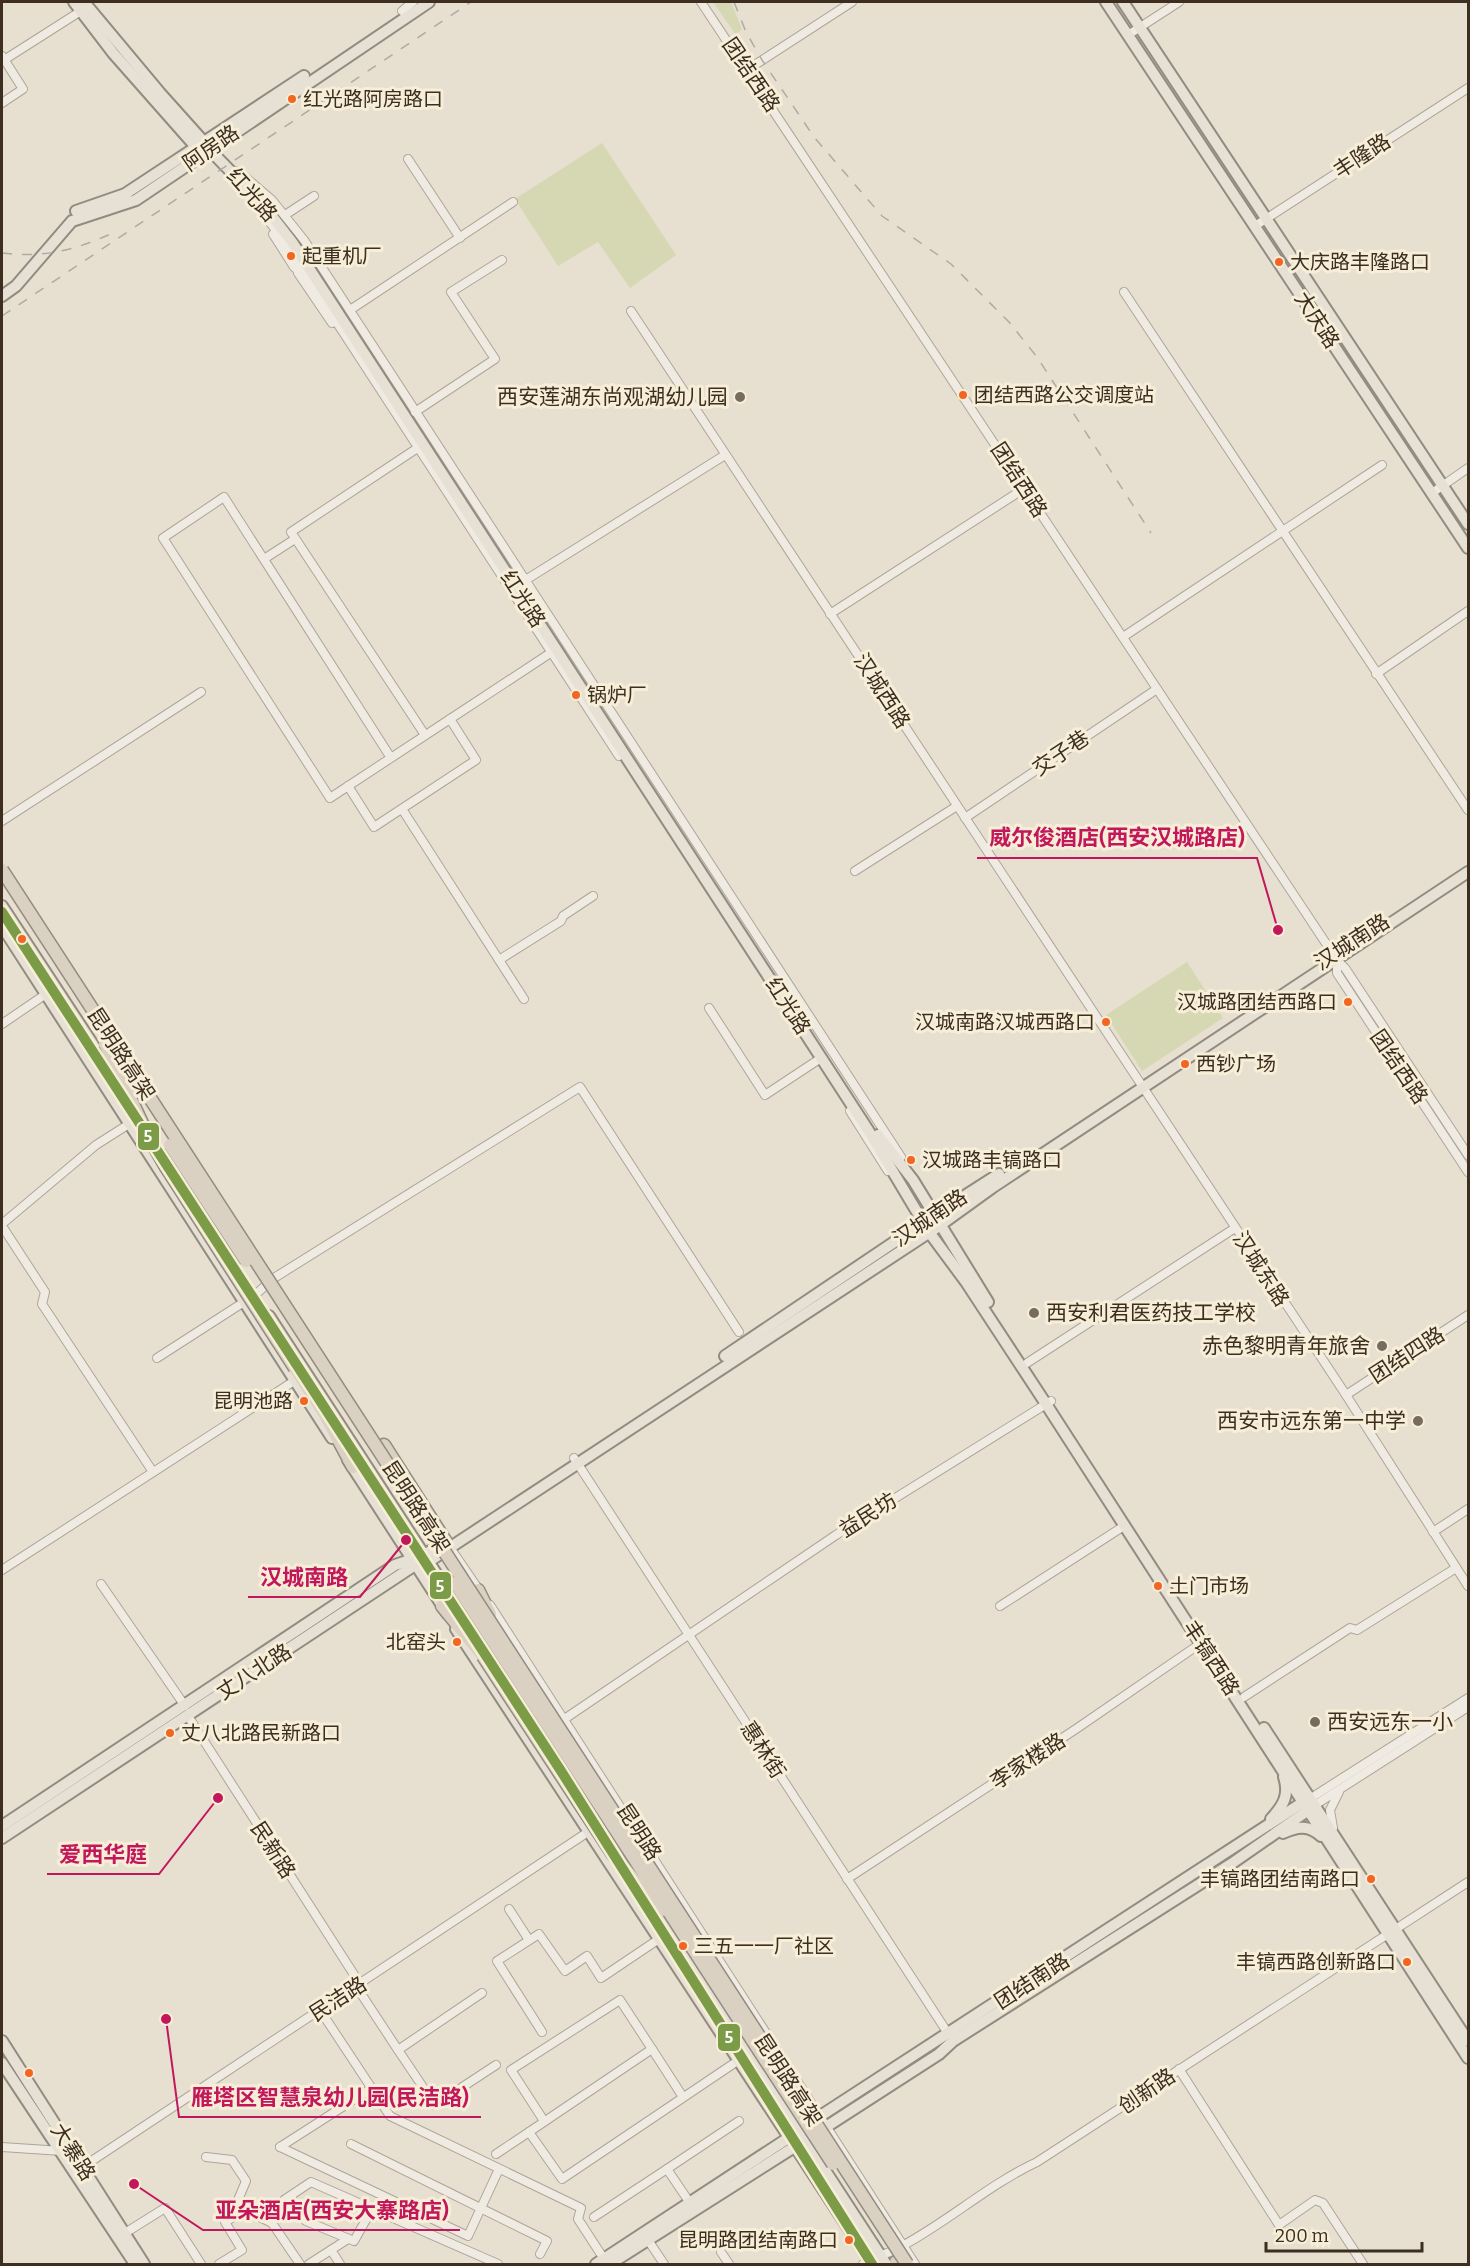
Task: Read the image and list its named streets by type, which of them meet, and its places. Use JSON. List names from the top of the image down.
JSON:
{
  "streets": {
    "highway": ["昆明路高架"],
    "main road": [
      "阿房路",
      "红光路",
      "大庆路",
      "汉城南路",
      "丰镐西路",
      "丈八北路",
      "昆明路",
      "团结南路",
      "大寨路"
    ],
    "street": [
      "团结西路",
      "丰隆路",
      "汉城西路",
      "交子巷",
      "汉城东路",
      "团结四路",
      "益民坊",
      "惠林街",
      "李家楼路",
      "民新路",
      "民洁路",
      "创新路"
    ]
  },
  "crossings": [
    ["团结西路", "交子巷"],
    ["团结西路", "汉城南路"],
    ["阿房路", "红光路"],
    ["丰隆路", "大庆路"],
    ["红光路", "汉城南路"],
    ["红光路", "丰镐西路"],
    ["汉城西路", "交子巷"],
    ["汉城西路", "汉城东路"],
    ["汉城南路", "汉城东路"],
    ["汉城南路", "丰镐西路"],
    ["汉城南路", "丈八北路"],
    ["汉城南路", "惠林街"],
    ["汉城南路", "昆明路"],
    ["昆明路高架", "昆明路"],
    ["汉城东路", "团结四路"],
    ["益民坊", "丰镐西路"],
    ["益民坊", "惠林街"],
    ["益民坊", "昆明路"],
    ["丰镐西路", "李家楼路"],
    ["丰镐西路", "团结南路"],
    ["丰镐西路", "创新路"],
    ["丈八北路", "昆明路"],
    ["丈八北路", "民新路"],
    ["惠林街", "李家楼路"],
    ["惠林街", "团结南路"],
    ["昆明路", "团结南路"],
    ["昆明路", "民洁路"],
    ["昆明路", "创新路"],
    ["民新路", "民洁路"],
    ["民洁路", "大寨路"]
  ],
  "places": [
    "红光路阿房路口",
    "起重机厂",
    "大庆路丰隆路口",
    "团结西路公交调度站",
    "西安莲湖东尚观湖幼儿园",
    "锅炉厂",
    "威尔俊酒店(西安汉城路店)",
    "汉城路团结西路口",
    "汉城南路汉城西路口",
    "西钞广场",
    "汉城路丰镐路口",
    "西安利君医药技工学校",
    "赤色黎明青年旅舍",
    "昆明池路",
    "西安市远东第一中学",
    "汉城南路",
    "土门市场",
    "北窑头",
    "西安远东一小",
    "丈八北路民新路口",
    "爱西华庭",
    "丰镐路团结南路口",
    "三五一一厂社区",
    "丰镐西路创新路口",
    "雁塔区智慧泉幼儿园(民洁路)",
    "亚朵酒店(西安大寨路店)",
    "昆明路团结南路口"
  ],
  "lines": ["transit line 5"],
  "scale_bar": "200 m"
}
